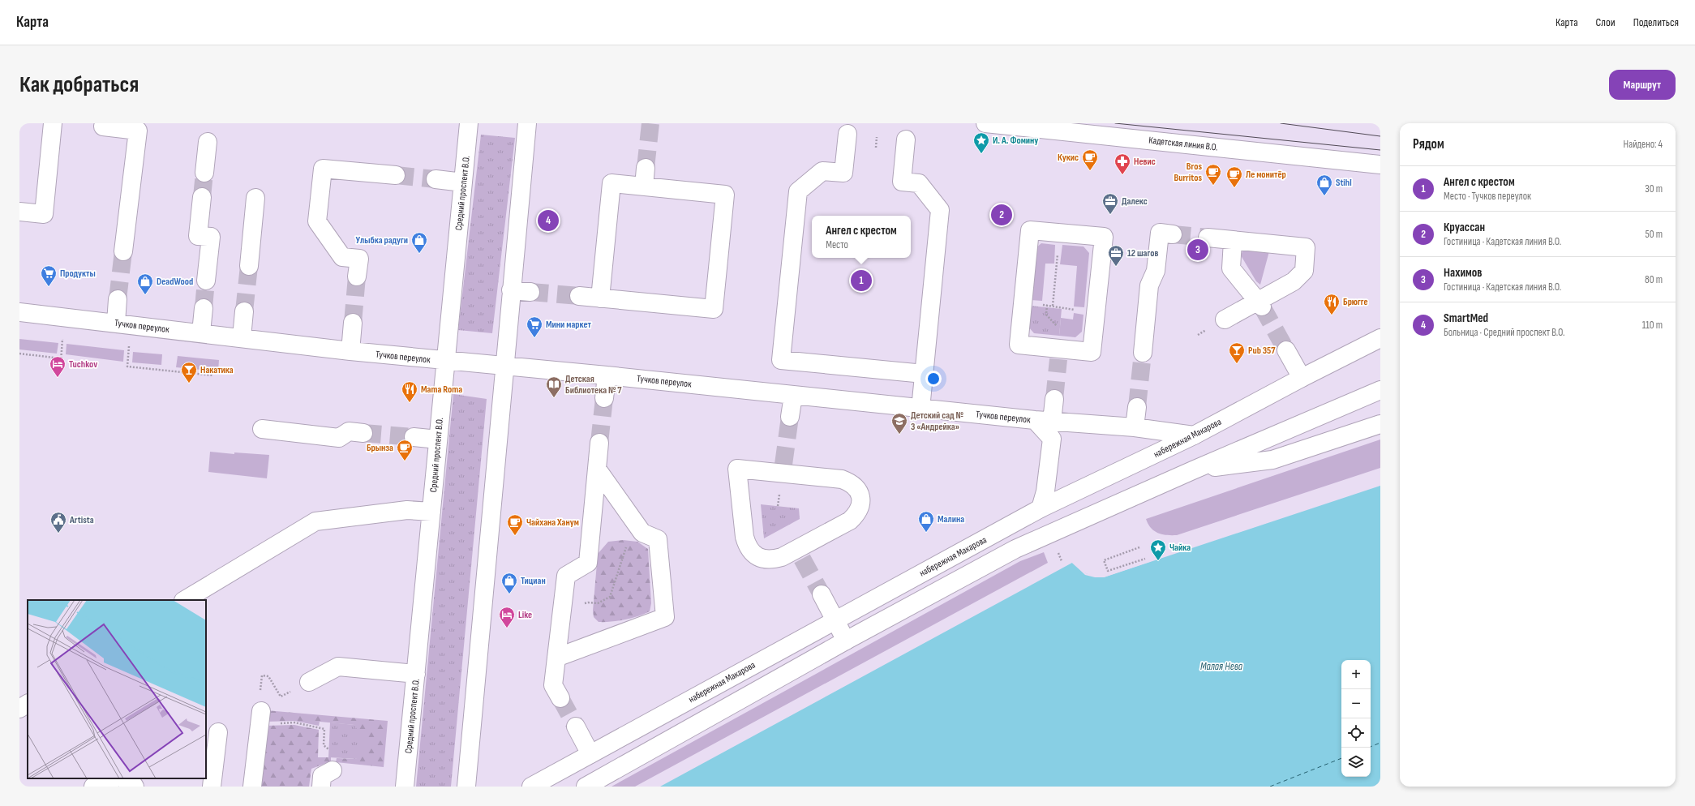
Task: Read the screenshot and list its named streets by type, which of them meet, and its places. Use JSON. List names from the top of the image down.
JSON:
{
  "streets": {
    "street": [
      "Кадетская линия В.О.",
      "Средний проспект В.О.",
      "Тучков переулок",
      "набережная Макарова"
    ]
  },
  "crossings": [
    ["Средний проспект В.О.", "Тучков переулок"],
    ["Тучков переулок", "набережная Макарова"]
  ],
  "water": ["Малая Нева"],
  "places": {
    "place": ["И. А. Фомину", "Чайка"],
    "cafe": [
      "Кукис",
      "Bros Burritos",
      "Ле монитёр",
      "Брынза",
      "Чайхана Ханум"
    ],
    "pharmacy": ["Невис"],
    "shop": [
      "Stihl",
      "Улыбка радуги",
      "DeadWood",
      "Малина",
      "Тициан"
    ],
    "office": ["Далекс", "12 шагов"],
    "supermarket": ["Продукты", "Мини маркет"],
    "restaurant": ["Брюгге", "Mama Roma"],
    "bar": ["Pub 357", "Накатика"],
    "hotel": ["Tuchkov", "Like"],
    "library": ["Детская Библиотека № 7"],
    "school or university": ["Детский сад № 3 «Андрейка»"],
    "public building": ["Artista"]
  },
  "page": {
    "header": "Карта",
    "nav": ["Карта", "Слои", "Поделиться"],
    "buttons": "Маршрут",
    "title": "Как добраться",
    "heading": ["Рядом", "Найдено: 4"],
    "list": [
      {
        "mark": "1",
        "name": "Ангел с крестом",
        "note": "Место · Тучков переулок",
        "value": "30 m"
      },
      {
        "mark": "2",
        "name": "Круассан",
        "note": "Гостиница · Кадетская линия В.О.",
        "value": "50 m"
      },
      {
        "mark": "3",
        "name": "Нахимов",
        "note": "Гостиница · Кадетская линия В.О.",
        "value": "80 m"
      },
      {
        "mark": "4",
        "name": "SmartMed",
        "note": "Больница · Средний проспект В.О.",
        "value": "110 m"
      }
    ],
    "pins": [
      "2",
      "4",
      "3",
      "1"
    ],
    "popup": ["Ангел с крестом", "Место"],
    "map_buttons": ["+", "−"]
  }
}
